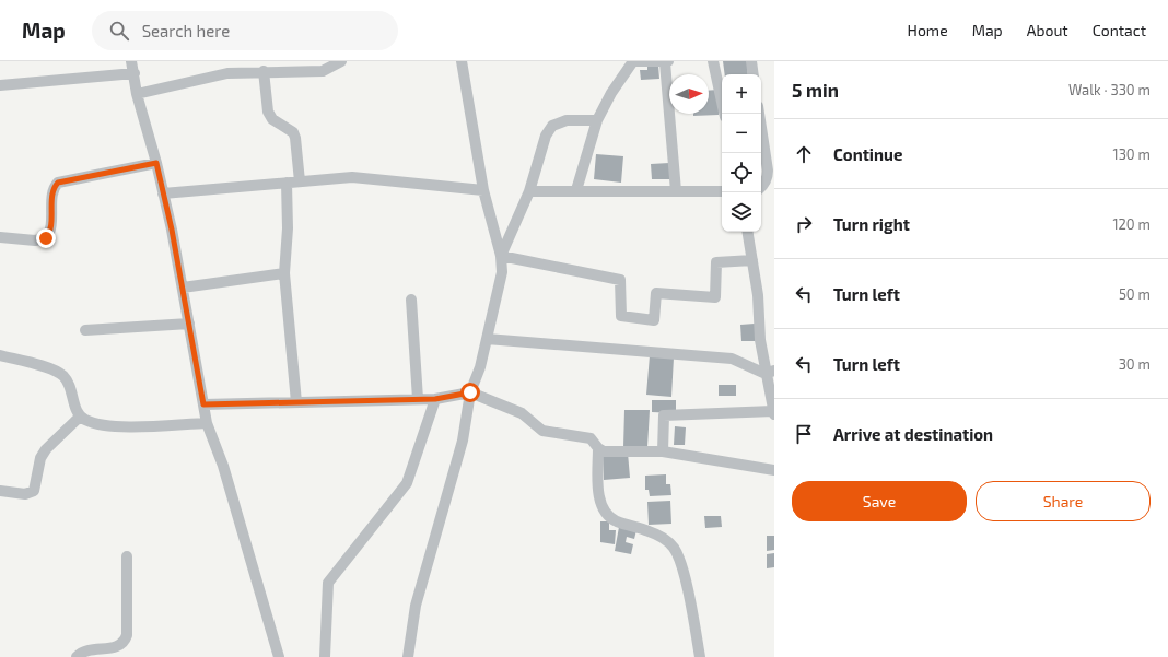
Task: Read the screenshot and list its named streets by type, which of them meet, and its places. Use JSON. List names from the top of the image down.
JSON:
{
  "north": "right",
  "page": {
    "header": "Map",
    "search": "Search here",
    "nav": [
      "Home",
      "Map",
      "About",
      "Contact"
    ],
    "heading": ["5 min", "Walk · 330 m"],
    "map_buttons": ["+", "−"],
    "list": [
      ["Continue", "130 m"],
      ["Turn right", "120 m"],
      ["Turn left", "50 m"],
      ["Turn left", "30 m"],
      "Arrive at destination"
    ],
    "buttons": ["Save", "Share"]
  }
}
